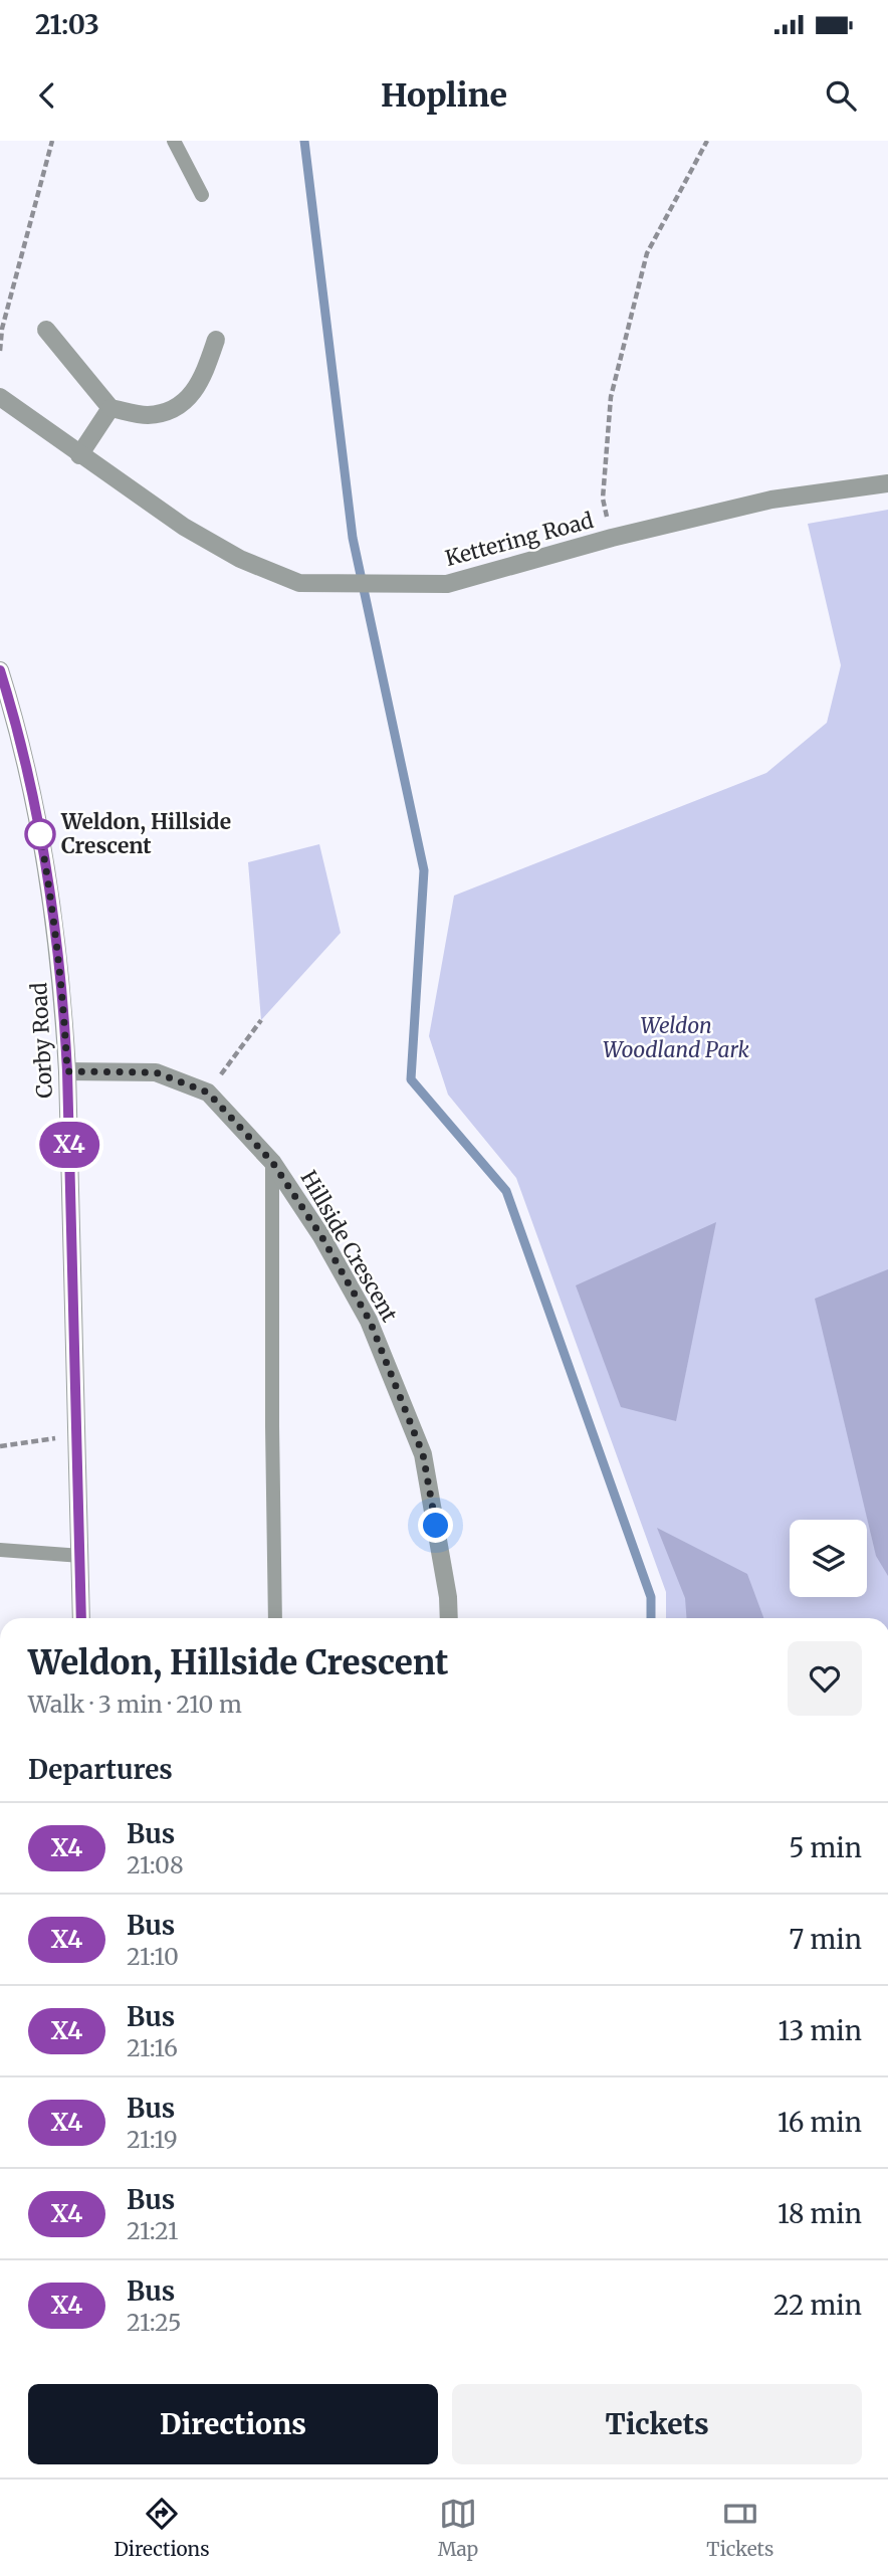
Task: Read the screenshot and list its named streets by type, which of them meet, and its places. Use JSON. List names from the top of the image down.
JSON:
{
  "streets": {
    "street": ["Kettering Road", "Corby Road", "Hillside Crescent"]
  },
  "crossings": [
    ["Corby Road", "Hillside Crescent"]
  ],
  "parks": ["Weldon Woodland Park"],
  "places": ["Weldon, Hillside Crescent"],
  "lines": ["bus line X4"],
  "page": {
    "status": "21:03",
    "header": "Hopline",
    "on_map": "X4",
    "heading": [
      ["Weldon, Hillside Crescent", "Walk · 3 min · 210 m"],
      "Departures"
    ],
    "list": [
      {
        "mark": "X4",
        "name": "Bus",
        "note": "21:08",
        "value": "5 min"
      },
      {
        "mark": "X4",
        "name": "Bus",
        "note": "21:10",
        "value": "7 min"
      },
      {
        "mark": "X4",
        "name": "Bus",
        "note": "21:16",
        "value": "13 min"
      },
      {
        "mark": "X4",
        "name": "Bus",
        "note": "21:19",
        "value": "16 min"
      },
      {
        "mark": "X4",
        "name": "Bus",
        "note": "21:21",
        "value": "18 min"
      },
      {
        "mark": "X4",
        "name": "Bus",
        "note": "21:25",
        "value": "22 min"
      }
    ],
    "buttons": ["Directions", "Tickets"],
    "tabs": ["Directions", "Map", "Tickets"]
  }
}
